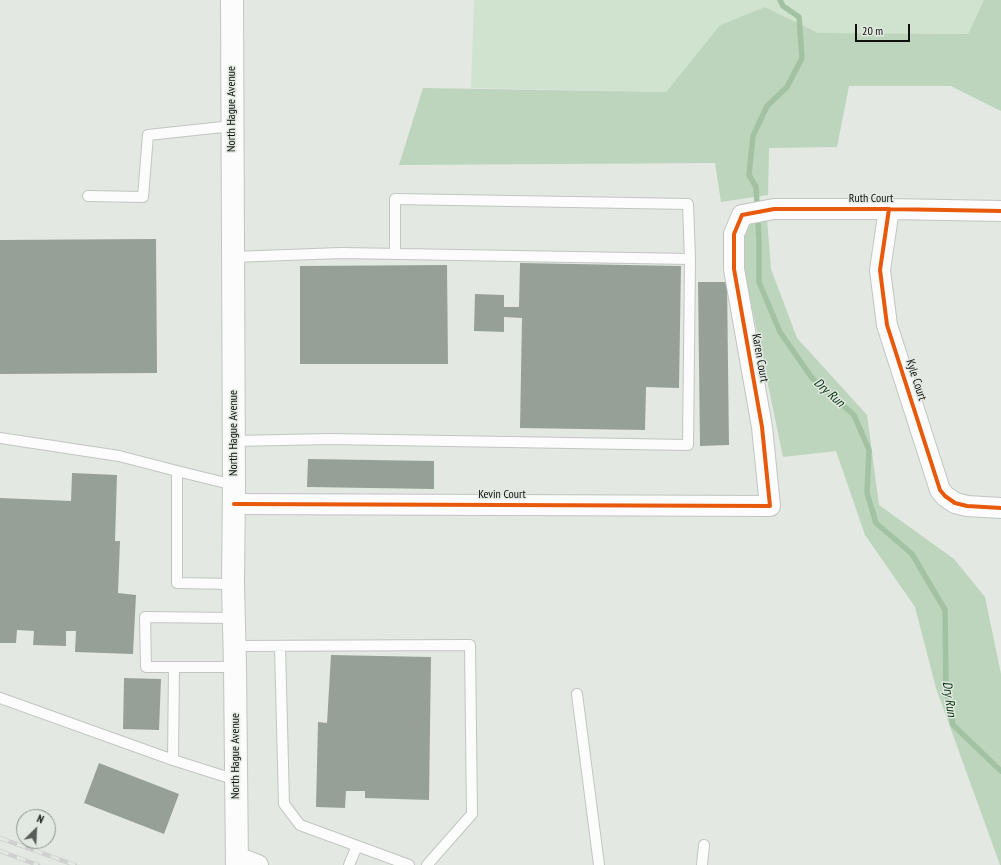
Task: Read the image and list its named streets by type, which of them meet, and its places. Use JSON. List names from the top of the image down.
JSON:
{
  "streets": {
    "main road": ["North Hague Avenue"],
    "street": [
      "Ruth Court",
      "Karen Court",
      "Kyle Court",
      "Kevin Court"
    ]
  },
  "crossings": [
    ["North Hague Avenue", "Kevin Court"],
    ["Ruth Court", "Karen Court"],
    ["Ruth Court", "Kyle Court"],
    ["Karen Court", "Kevin Court"]
  ],
  "water": ["Dry Run"],
  "scale_bar": "20 m",
  "north": "top right"
}
